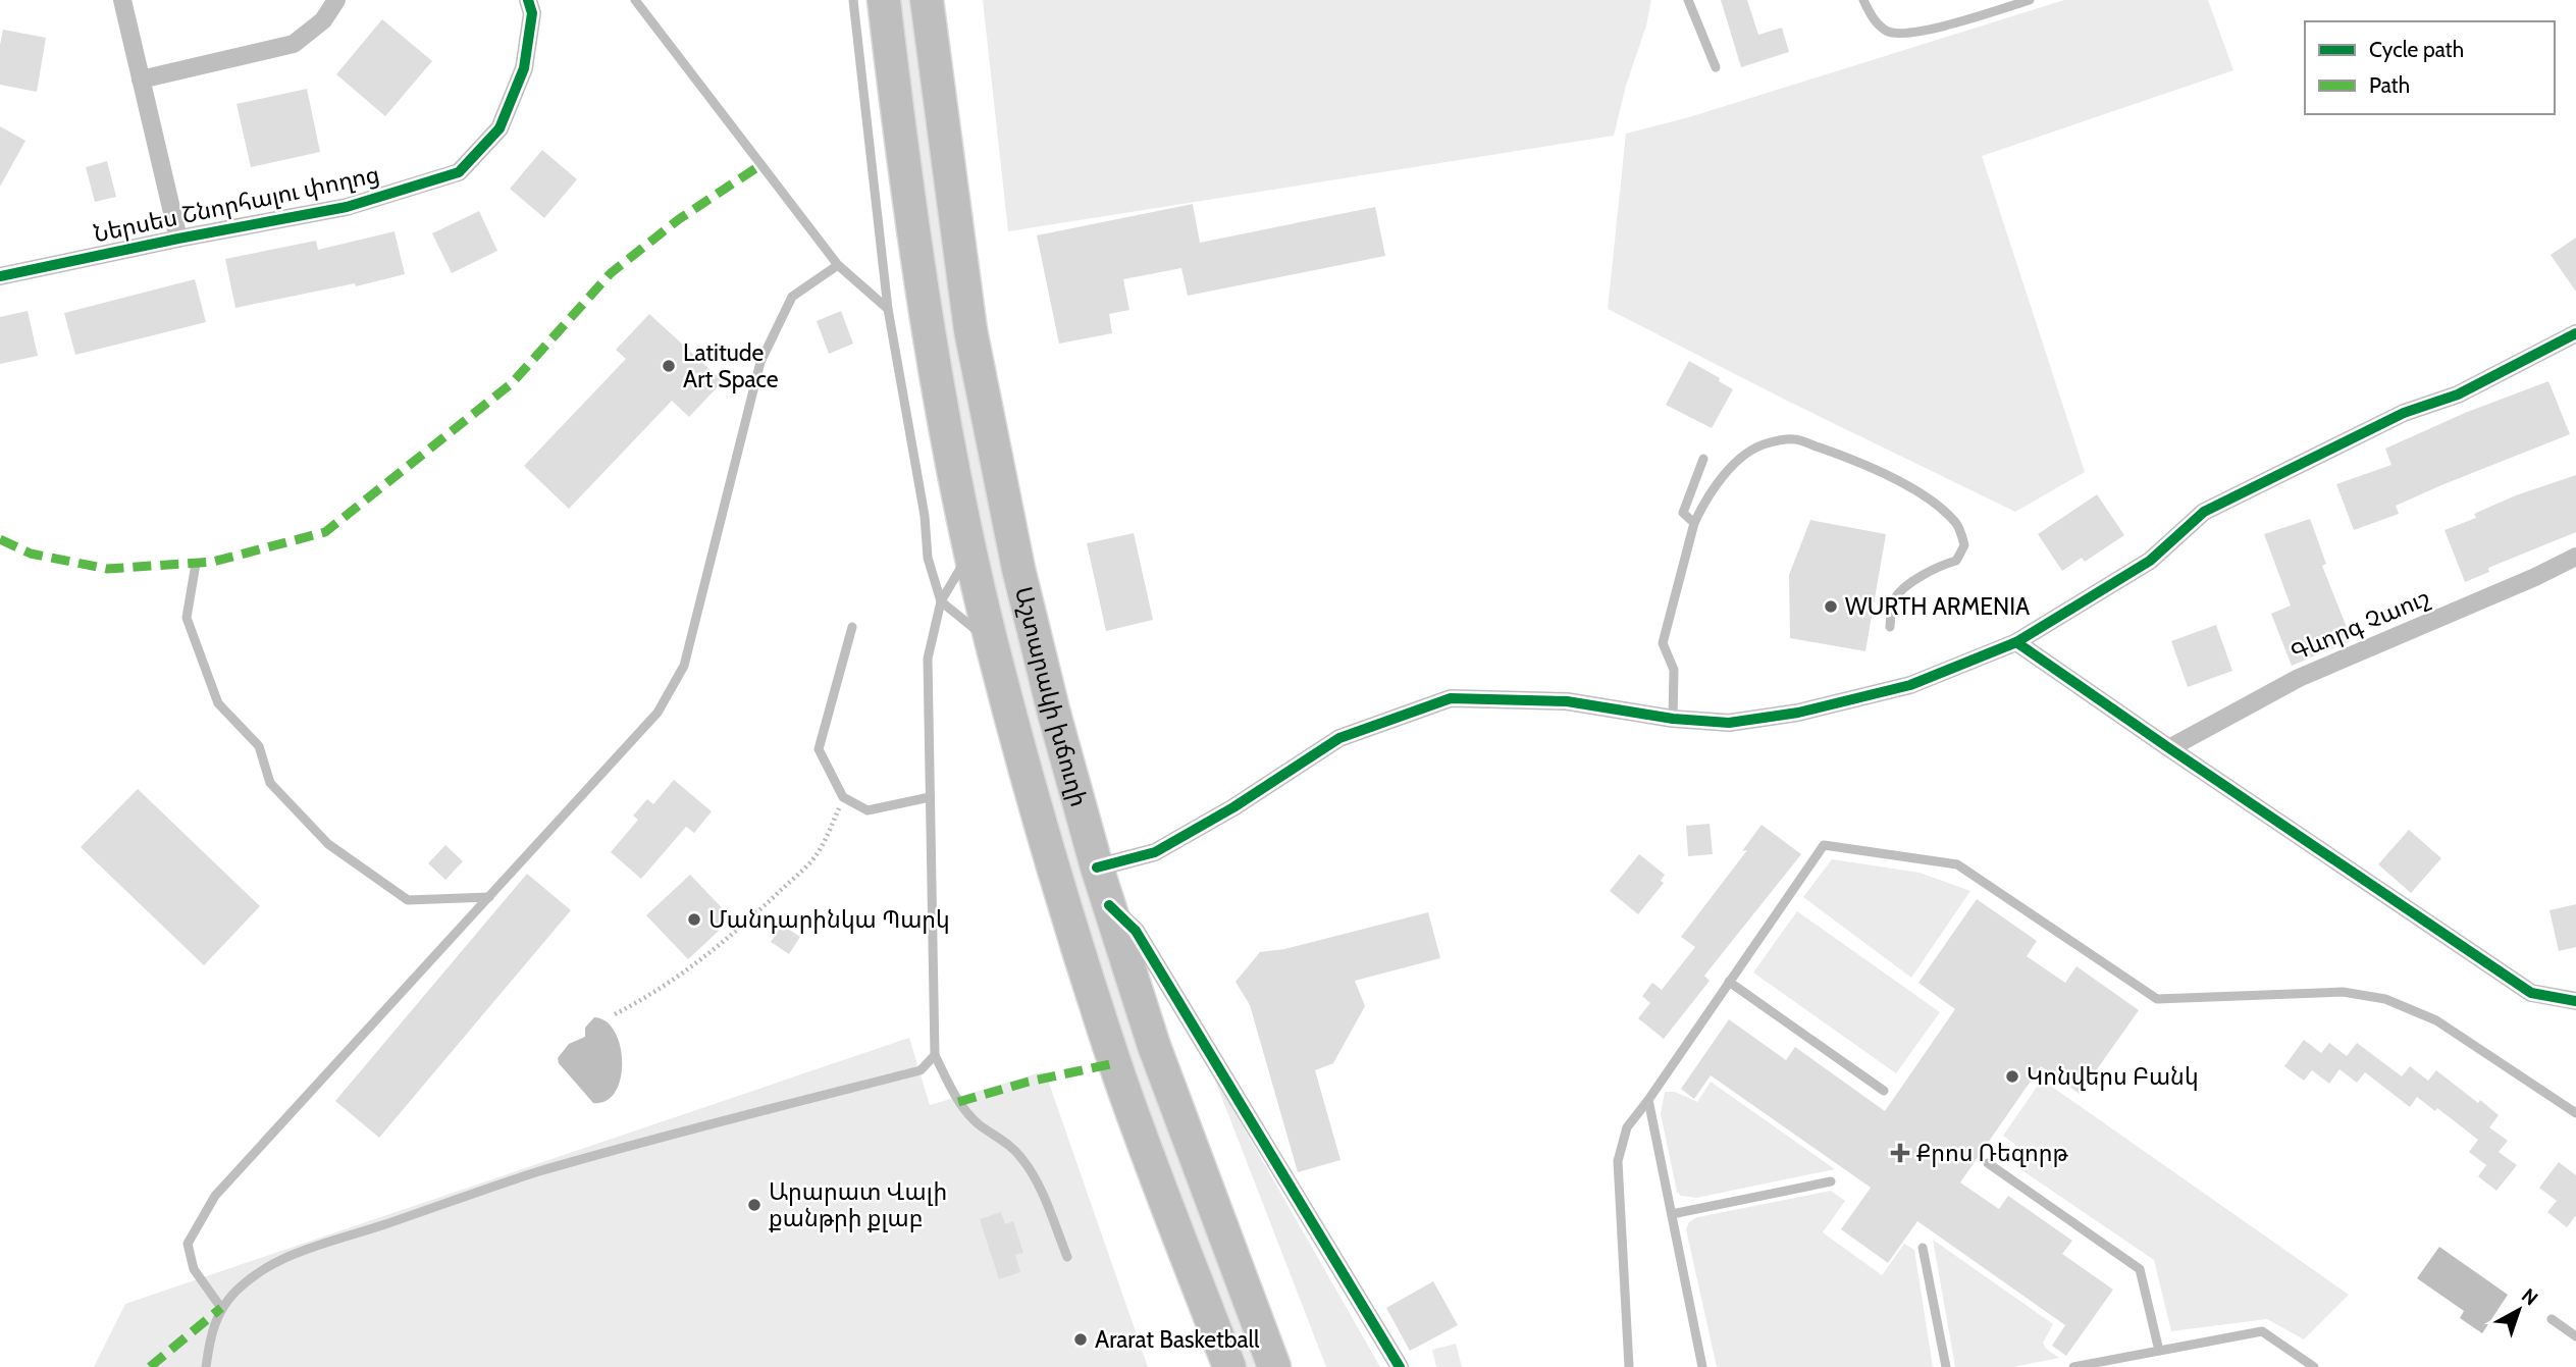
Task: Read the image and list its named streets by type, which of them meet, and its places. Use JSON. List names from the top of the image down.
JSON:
{
  "streets": {
    "highway": ["Աշտարակի խճուղի"],
    "street": ["Ներսես Շնորհալու փողոց", "Գևորգ Չաուշ"]
  },
  "places": {
    "other": [
      "Latitude Art Space",
      "WURTH ARMENIA",
      "Մանդարինկա Պարկ",
      "Կոնվերս Բանկ",
      "Արարատ Վալի քանթրի քլաբ",
      "Ararat Basketball"
    ],
    "health": ["Քրոս Ռեզորթ"]
  },
  "legend": ["Cycle path", "Path"],
  "north": "top right"
}
